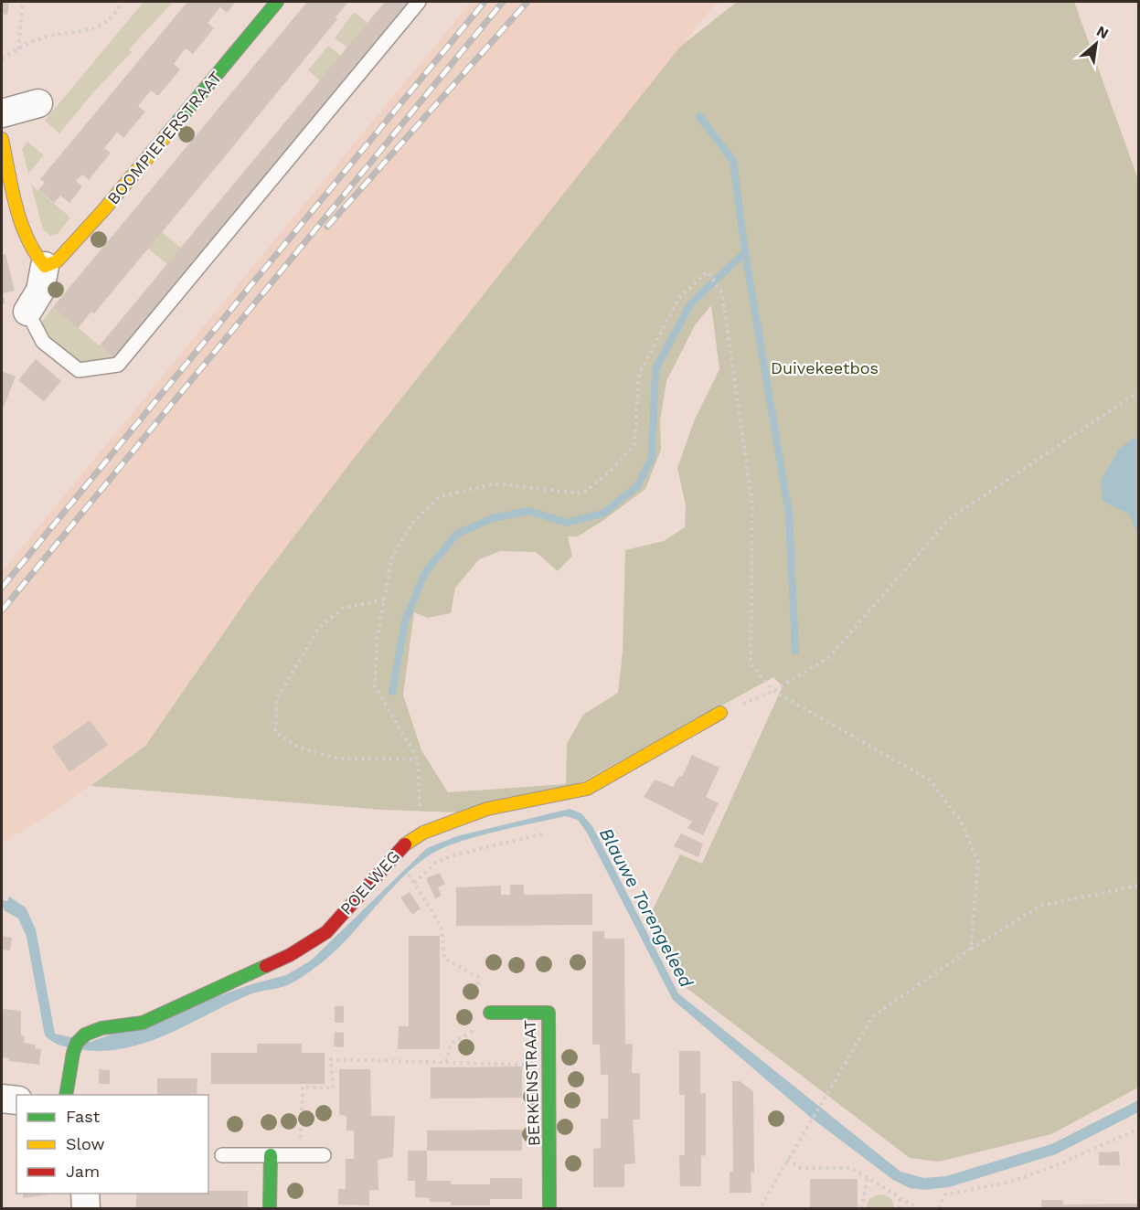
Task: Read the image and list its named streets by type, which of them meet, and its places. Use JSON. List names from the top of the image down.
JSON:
{
  "streets": {
    "street": ["BOOMPIEPERSTRAAT", "POELWEG", "BERKENSTRAAT"]
  },
  "water": ["Blauwe Torengeleed"],
  "parks": ["Duivekeetbos"],
  "legend": ["Fast", "Slow", "Jam"],
  "north": "top right"
}
